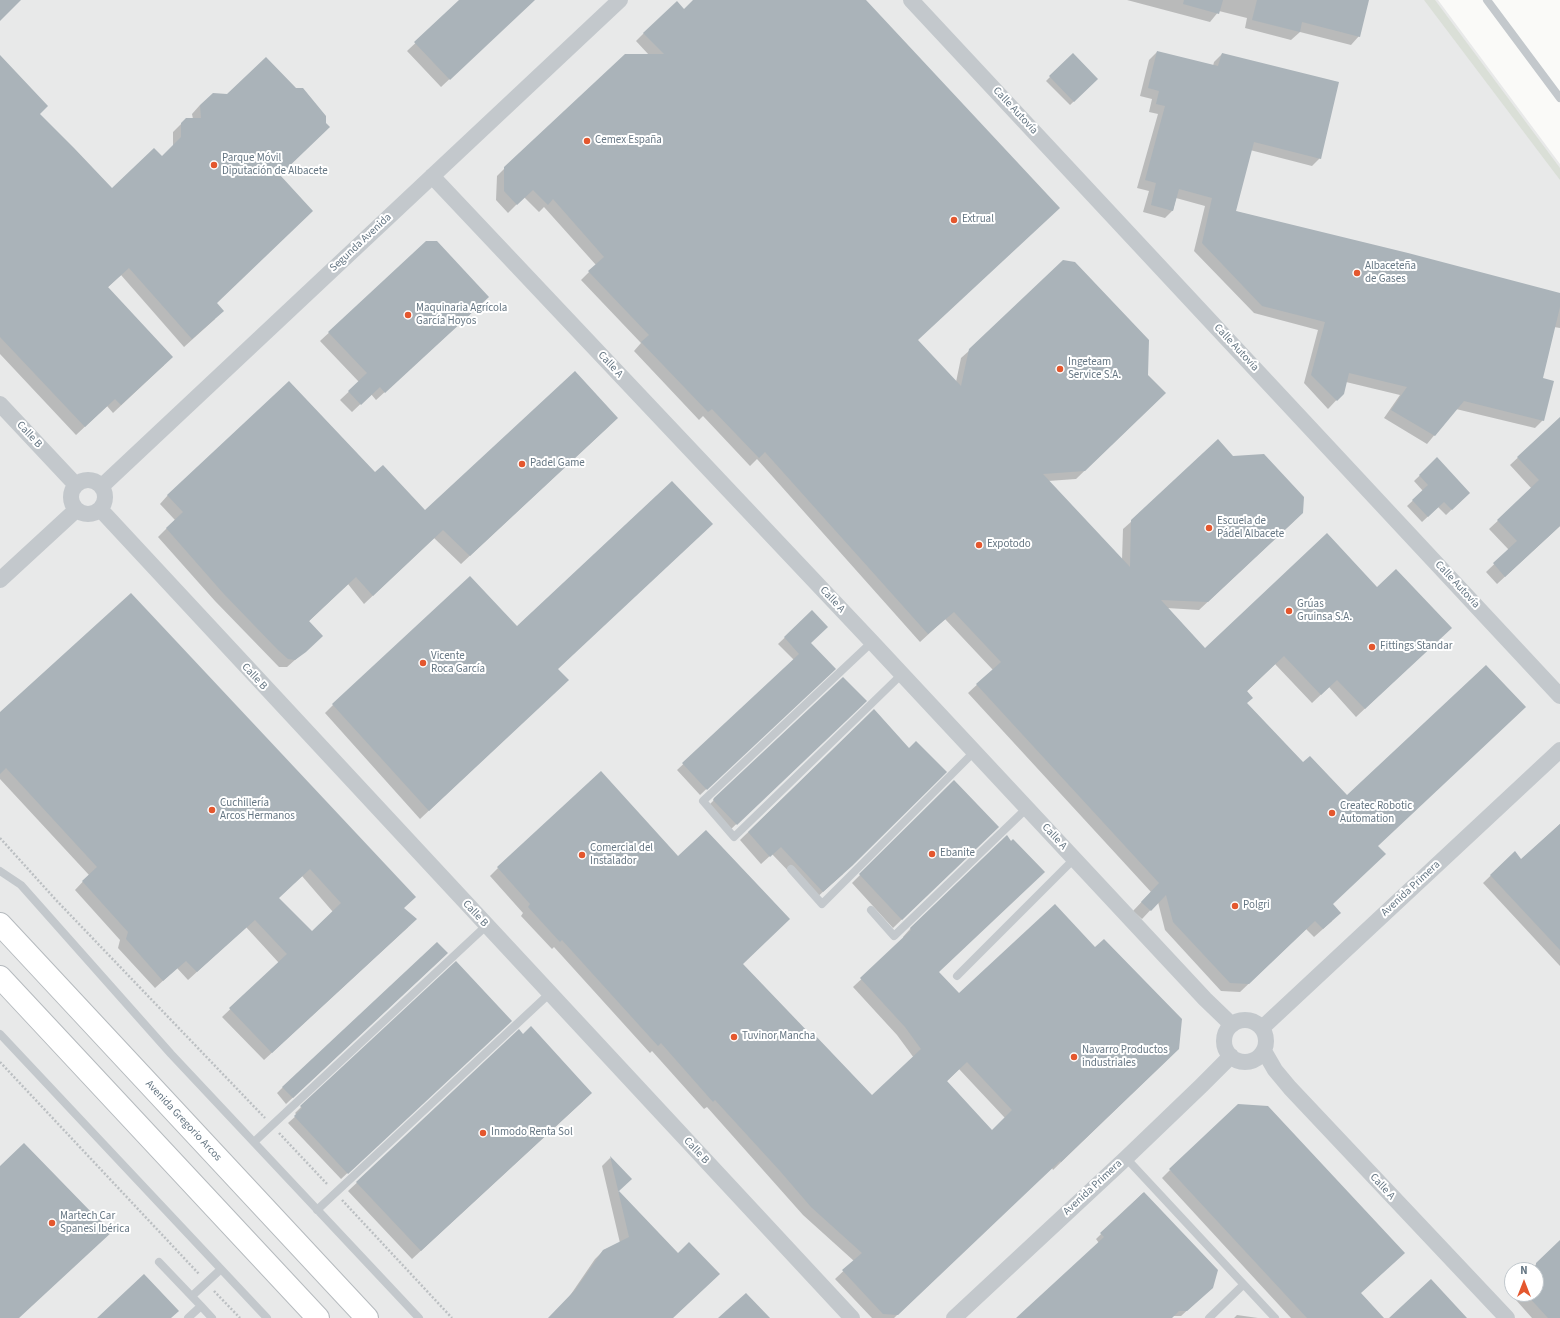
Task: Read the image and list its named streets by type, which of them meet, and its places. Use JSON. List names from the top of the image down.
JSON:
{
  "streets": {
    "main road": ["Avenida Gregorio Arcos"],
    "street": [
      "Calle Autovía",
      "Segunda Avenida",
      "Calle A",
      "Calle B",
      "Avenida Primera"
    ]
  },
  "crossings": [
    ["Segunda Avenida", "Calle A"],
    ["Segunda Avenida", "Calle B"],
    ["Calle A", "Avenida Primera"]
  ],
  "places": [
    "Cemex España",
    "Parque Móvil Diputación de Albacete",
    "Extrual",
    "Albaceteña de Gases",
    "Maquinaria Agrícola García Hoyos",
    "Ingeteam Service S.A.",
    "Padel Game",
    "Escuela de Pádel Albacete",
    "Expotodo",
    "Grúas Gruinsa S.A.",
    "Fittings Standar",
    "Vicente Roca García",
    "Cuchillería Arcos Hermanos",
    "Createc Robotic Automation",
    "Ebanite",
    "Comercial del Instalador",
    "Polgri",
    "Tuvinor Mancha",
    "Navarro Productos industriales",
    "Inmodo Renta Sol",
    "Martech Car Spanesi Ibérica"
  ],
  "north": "top"
}
